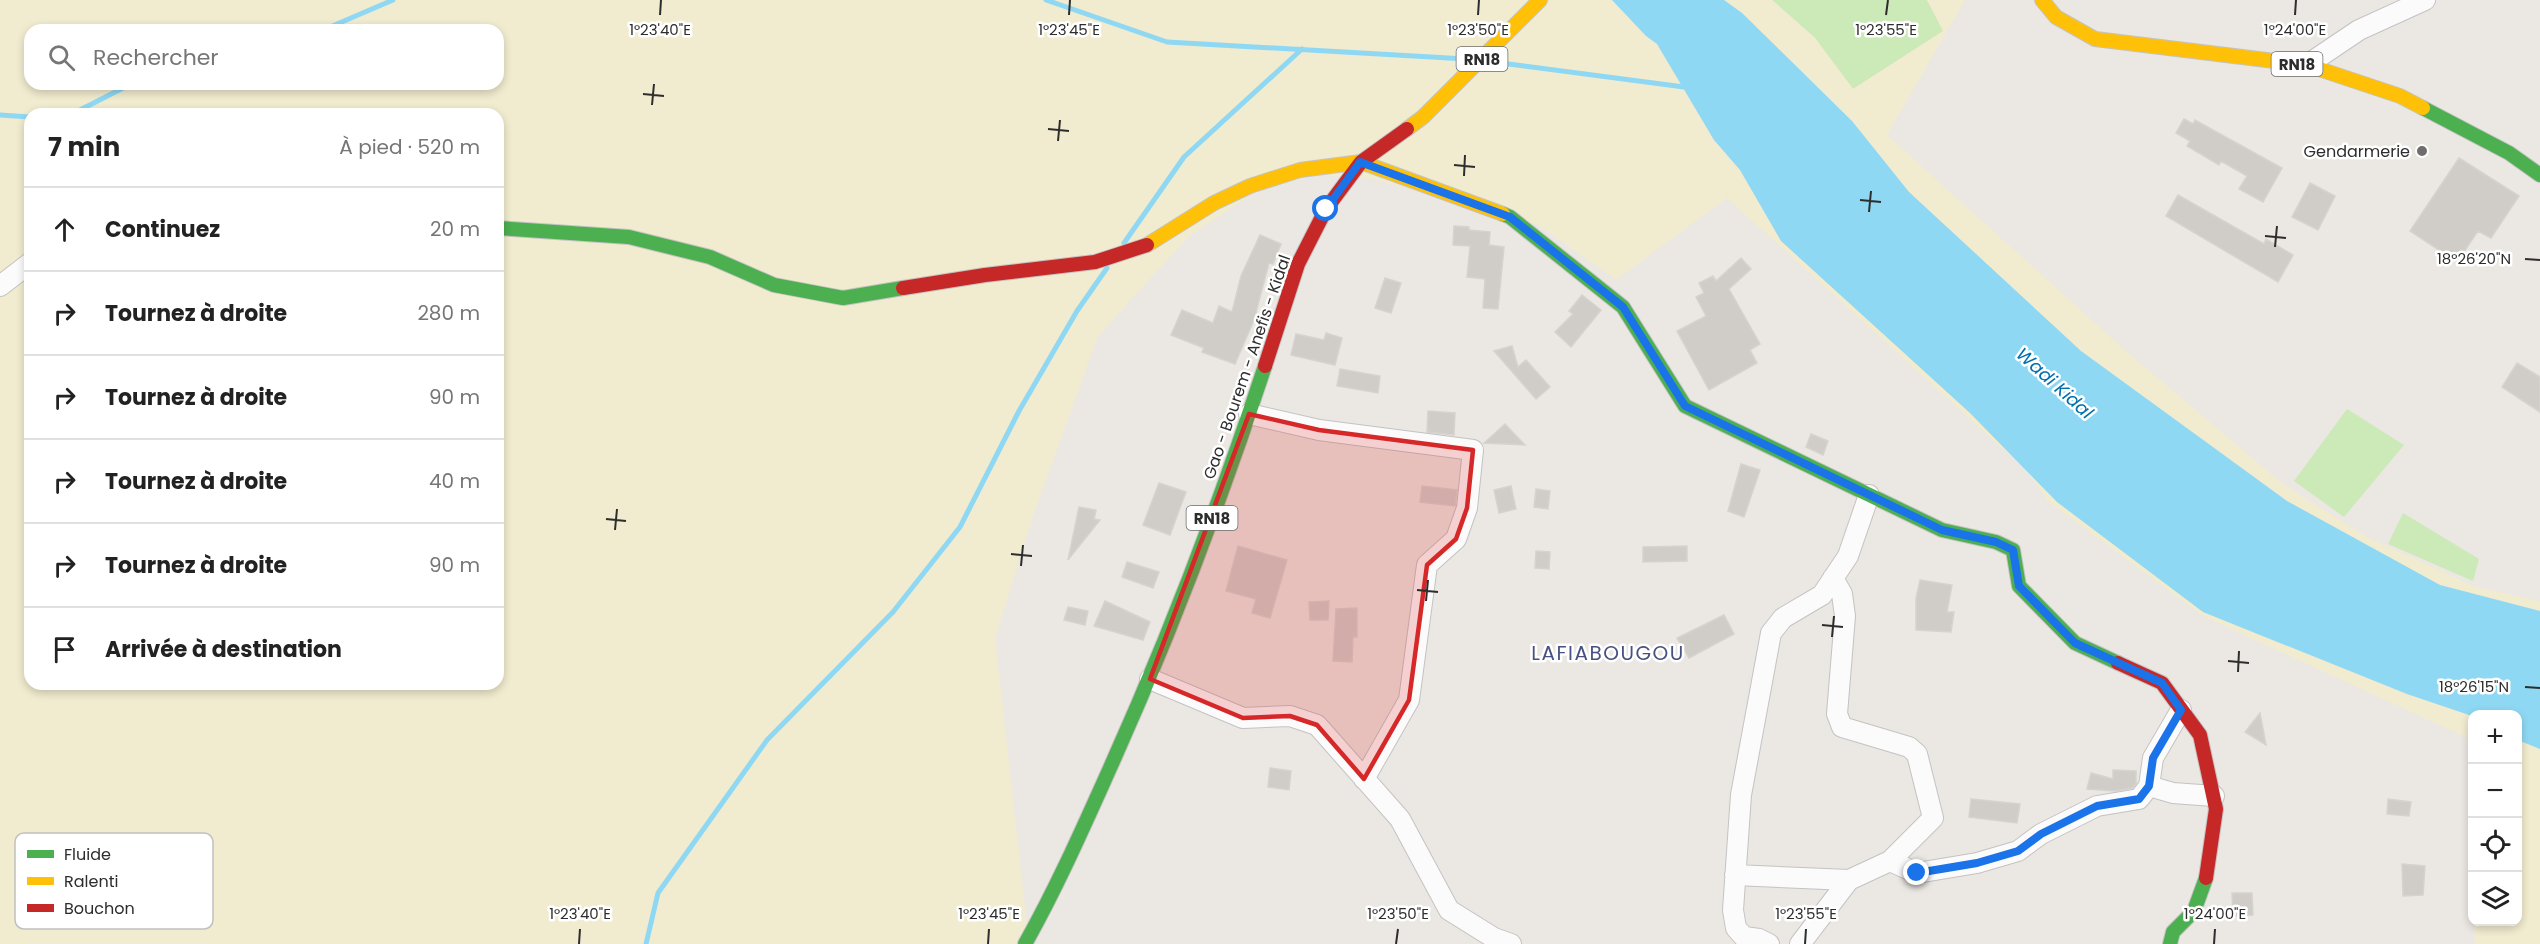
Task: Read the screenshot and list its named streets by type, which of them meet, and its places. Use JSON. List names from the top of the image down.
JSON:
{
  "streets": {
    "street": ["RN18", "Gao - Bourem - Anefis - Kidal"]
  },
  "districts": ["LAFIABOUGOU"],
  "water": ["Wadi Kidal"],
  "places": ["Gendarmerie"],
  "legend": ["Fluide", "Ralenti", "Bouchon"],
  "page": {
    "search": "Rechercher",
    "heading": ["7 min", "À pied · 520 m"],
    "list": [
      ["Continuez", "20 m"],
      ["Tournez à droite", "280 m"],
      ["Tournez à droite", "90 m"],
      ["Tournez à droite", "40 m"],
      ["Tournez à droite", "90 m"],
      "Arrivée à destination"
    ],
    "map_buttons": ["+", "−"]
  },
  "coordinates": [
    "1°23'40\"E",
    "1°23'45\"E",
    "1°23'50\"E",
    "1°23'55\"E",
    "1°24'00\"E",
    "18°26'20\"N",
    "18°26'15\"N"
  ]
}
